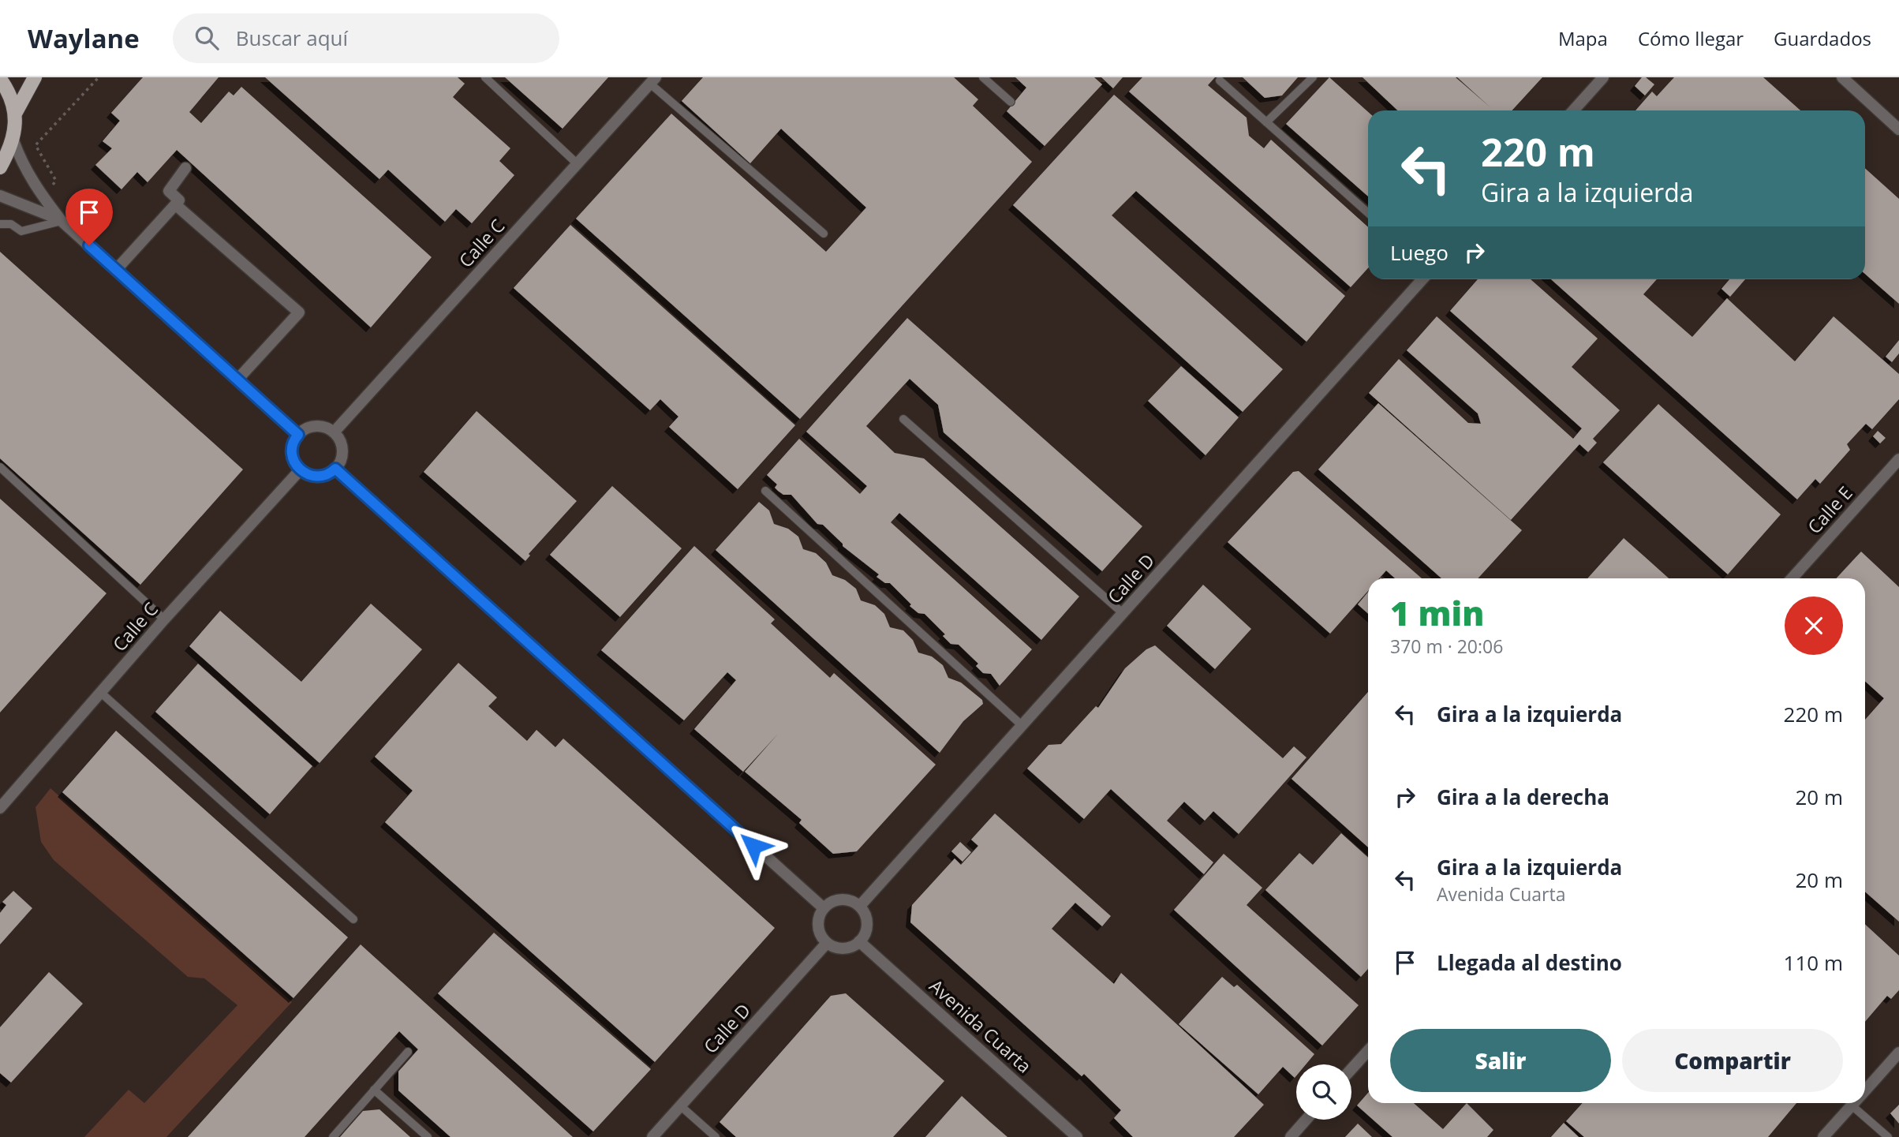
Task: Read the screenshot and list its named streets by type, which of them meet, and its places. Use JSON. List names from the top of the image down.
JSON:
{
  "streets": {
    "street": [
      "Calle C",
      "Calle E",
      "Calle D",
      "Avenida Cuarta"
    ]
  },
  "crossings": [
    ["Calle D", "Avenida Cuarta"]
  ],
  "page": {
    "header": "Waylane",
    "search": "Buscar aquí",
    "nav": ["Mapa", "Cómo llegar", "Guardados"],
    "turn": ["220 m", "Gira a la izquierda"],
    "then": "Luego",
    "heading": ["1 min", "370 m · 20:06"],
    "list": [
      {
        "name": "Gira a la izquierda",
        "value": "220 m"
      },
      {
        "name": "Gira a la derecha",
        "value": "20 m"
      },
      {
        "name": "Gira a la izquierda",
        "note": "Avenida Cuarta",
        "value": "20 m"
      },
      {
        "name": "Llegada al destino",
        "value": "110 m"
      }
    ],
    "buttons": ["Salir", "Compartir"]
  }
}
